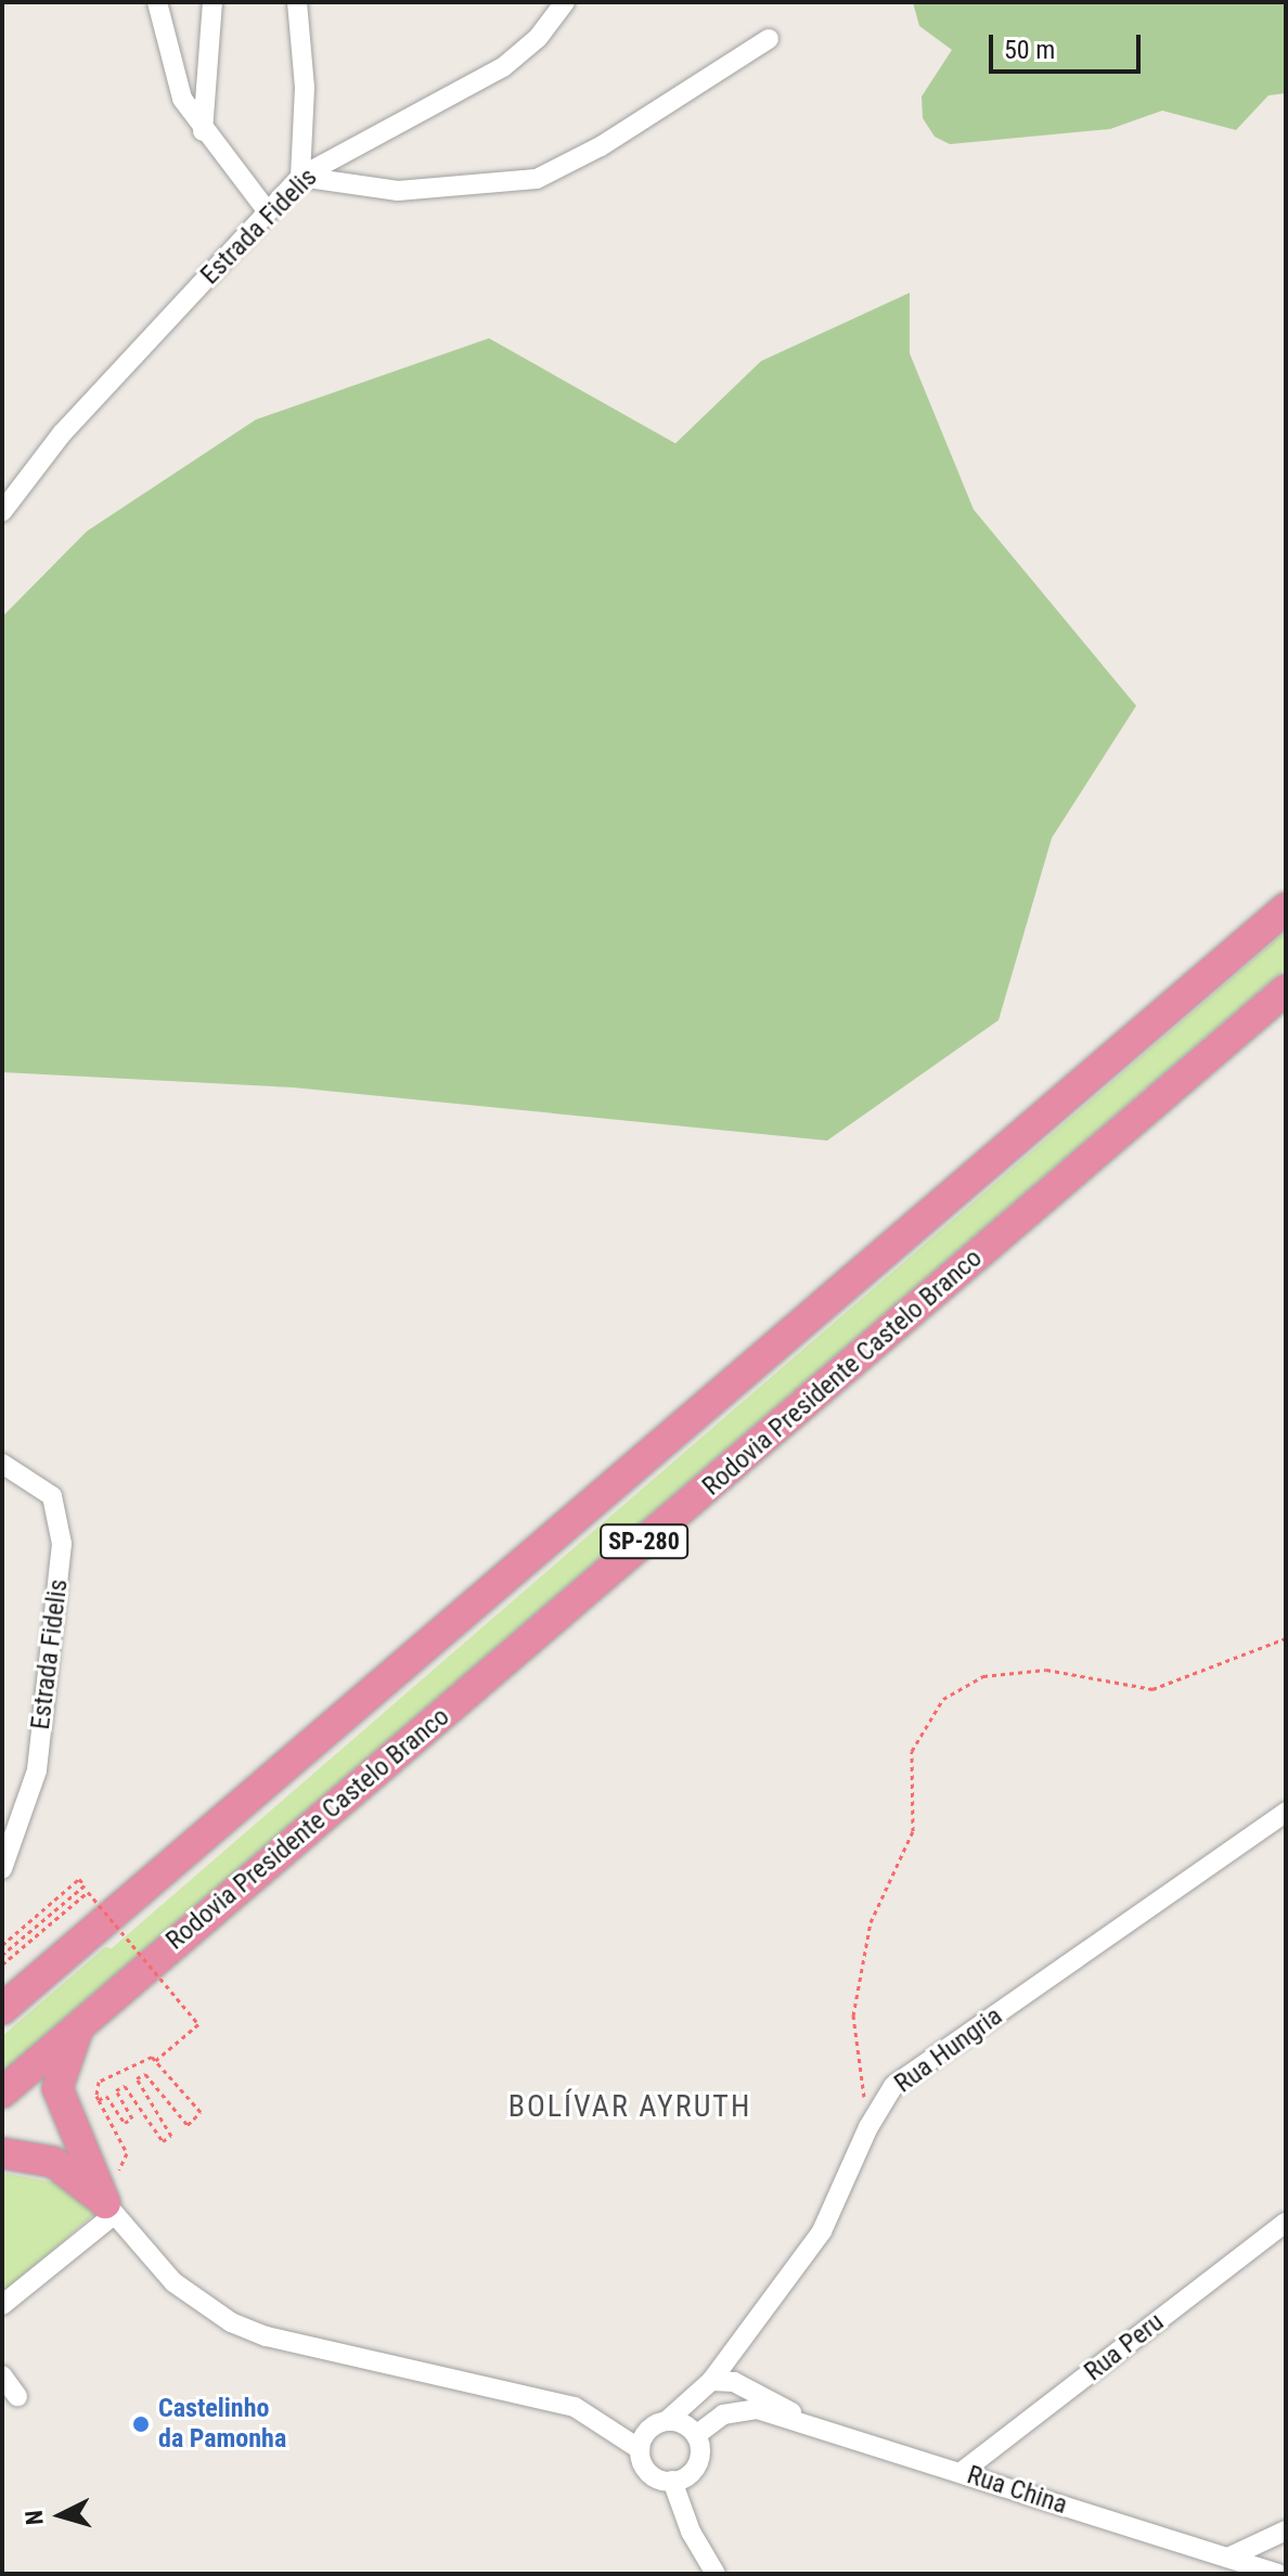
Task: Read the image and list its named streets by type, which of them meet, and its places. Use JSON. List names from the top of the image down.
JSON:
{
  "streets": {
    "highway": ["Rodovia Presidente Castelo Branco", "SP-280"],
    "street": [
      "Estrada Fidelis",
      "Rua Hungria",
      "Rua Peru",
      "Rua China"
    ]
  },
  "crossings": [
    ["Rua Hungria", "Rua China"],
    ["Rua Peru", "Rua China"]
  ],
  "districts": ["BOLÍVAR AYRUTH"],
  "places": ["Castelinho da Pamonha"],
  "scale_bar": "50 m",
  "north": "left"
}
